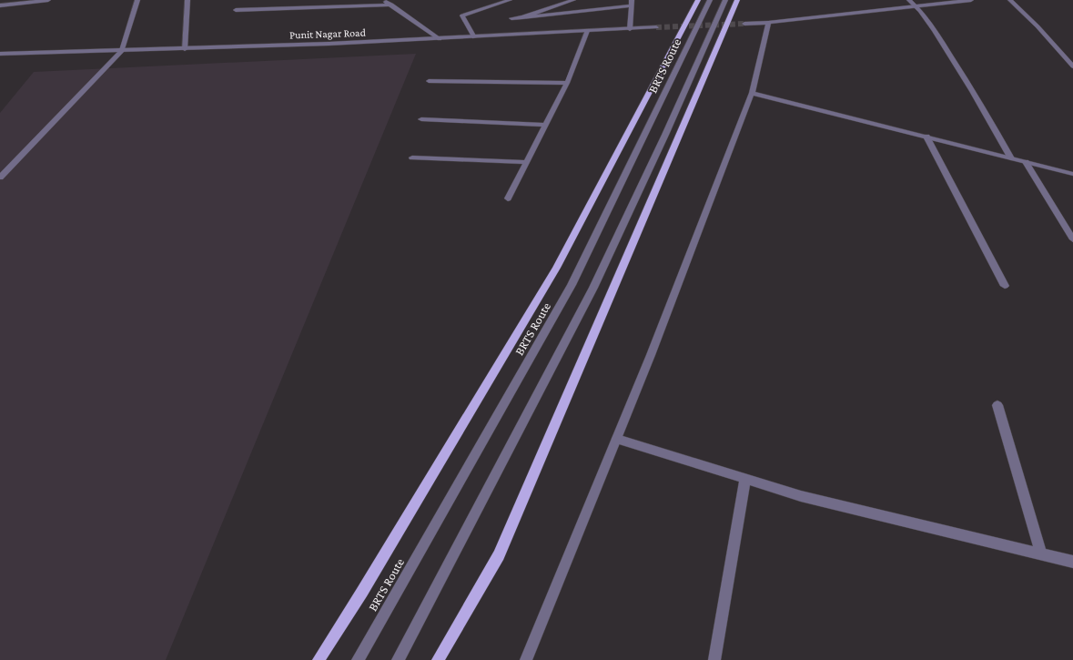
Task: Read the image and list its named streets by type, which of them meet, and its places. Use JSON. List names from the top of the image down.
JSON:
{
  "streets": {
    "street": ["Punit Nagar Road", "BRTS Route"]
  }
}
